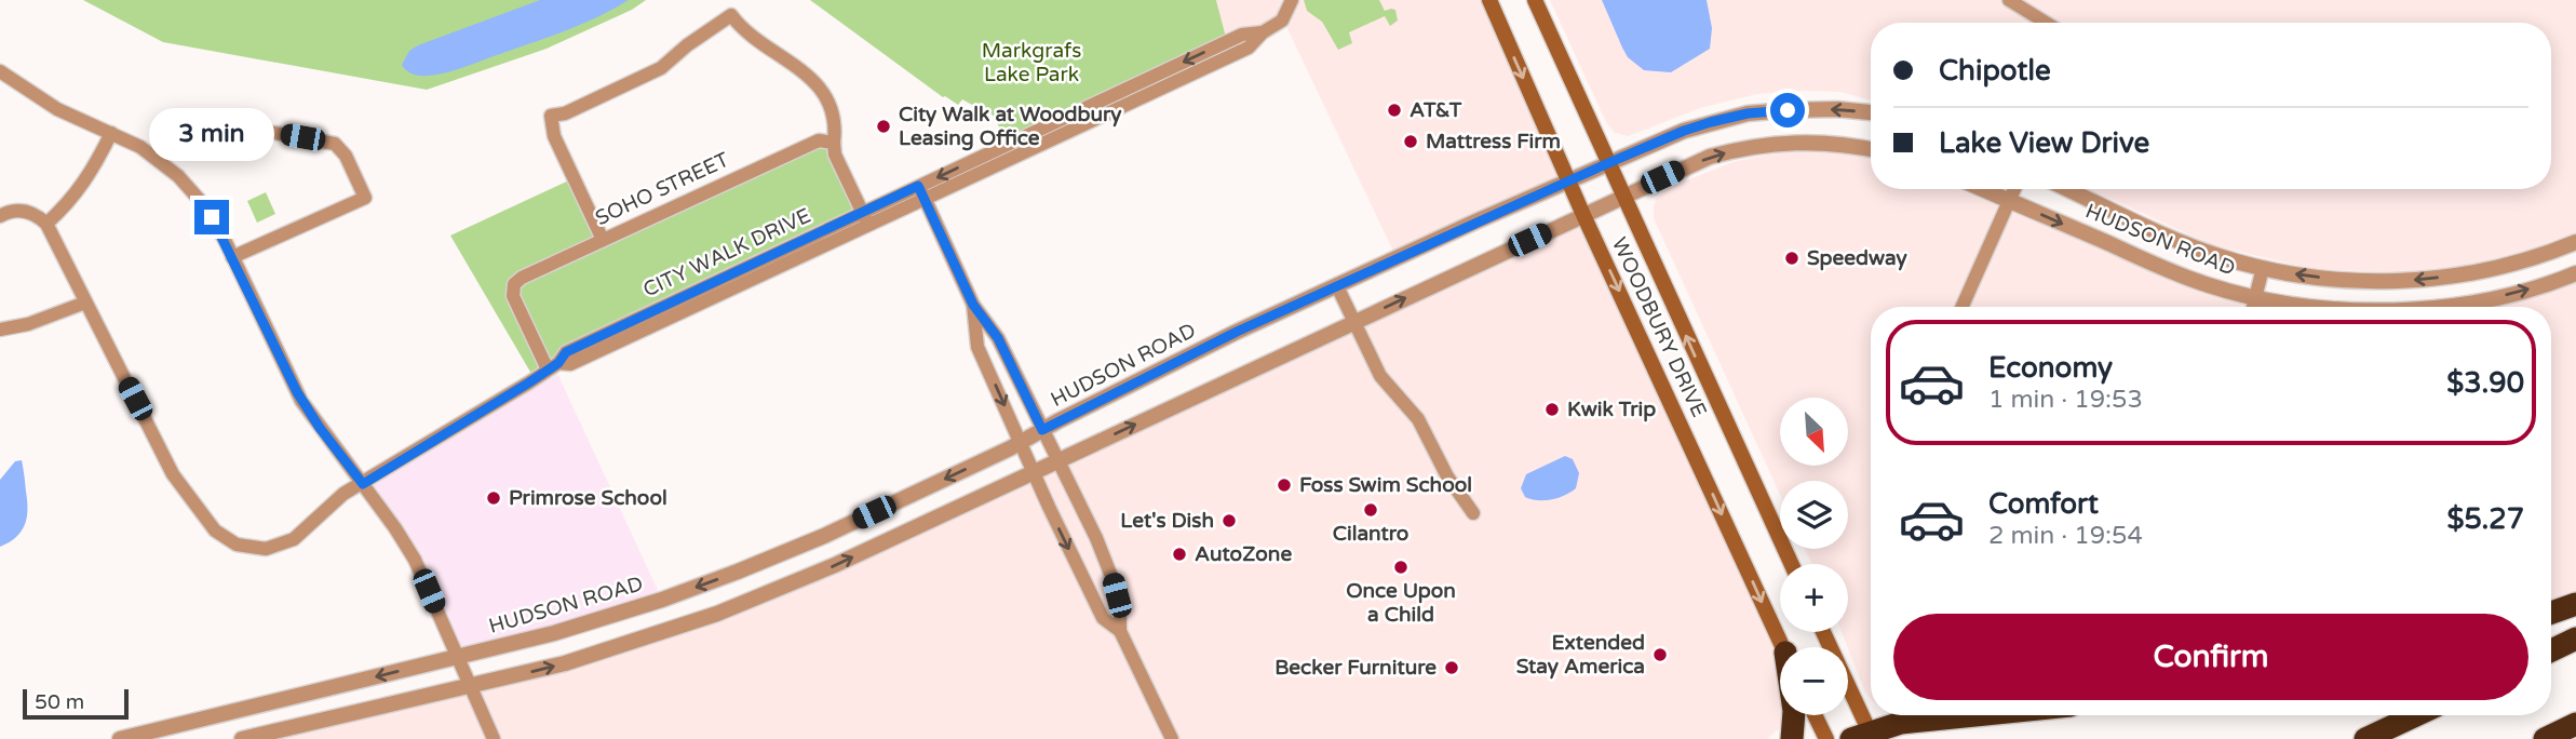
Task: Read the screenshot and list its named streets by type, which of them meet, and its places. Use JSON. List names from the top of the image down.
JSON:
{
  "streets": {
    "main road": ["WOODBURY DRIVE"],
    "street": ["SOHO STREET", "HUDSON ROAD", "CITY WALK DRIVE"]
  },
  "crossings": [
    ["SOHO STREET", "CITY WALK DRIVE"],
    ["HUDSON ROAD", "WOODBURY DRIVE"]
  ],
  "parks": ["Markgrafs Lake Park"],
  "places": [
    "AT&T",
    "City Walk at Woodbury Leasing Office",
    "Mattress Firm",
    "Speedway",
    "Kwik Trip",
    "Foss Swim School",
    "Primrose School",
    "Cilantro",
    "Let's Dish",
    "AutoZone",
    "Once Upon a Child",
    "Extended Stay America",
    "Becker Furniture"
  ],
  "scale_bar": "50 m",
  "north": "bottom right",
  "page": {
    "banner": ["Chipotle", "Lake View Drive"],
    "bubble": "3 min",
    "list": [
      {
        "name": "Economy",
        "note": "1 min · 19:53",
        "value": "$3.90"
      },
      {
        "name": "Comfort",
        "note": "2 min · 19:54",
        "value": "$5.27"
      }
    ],
    "map_buttons": ["+", "−"],
    "buttons": "Confirm",
    "scale": "50 m"
  }
}
